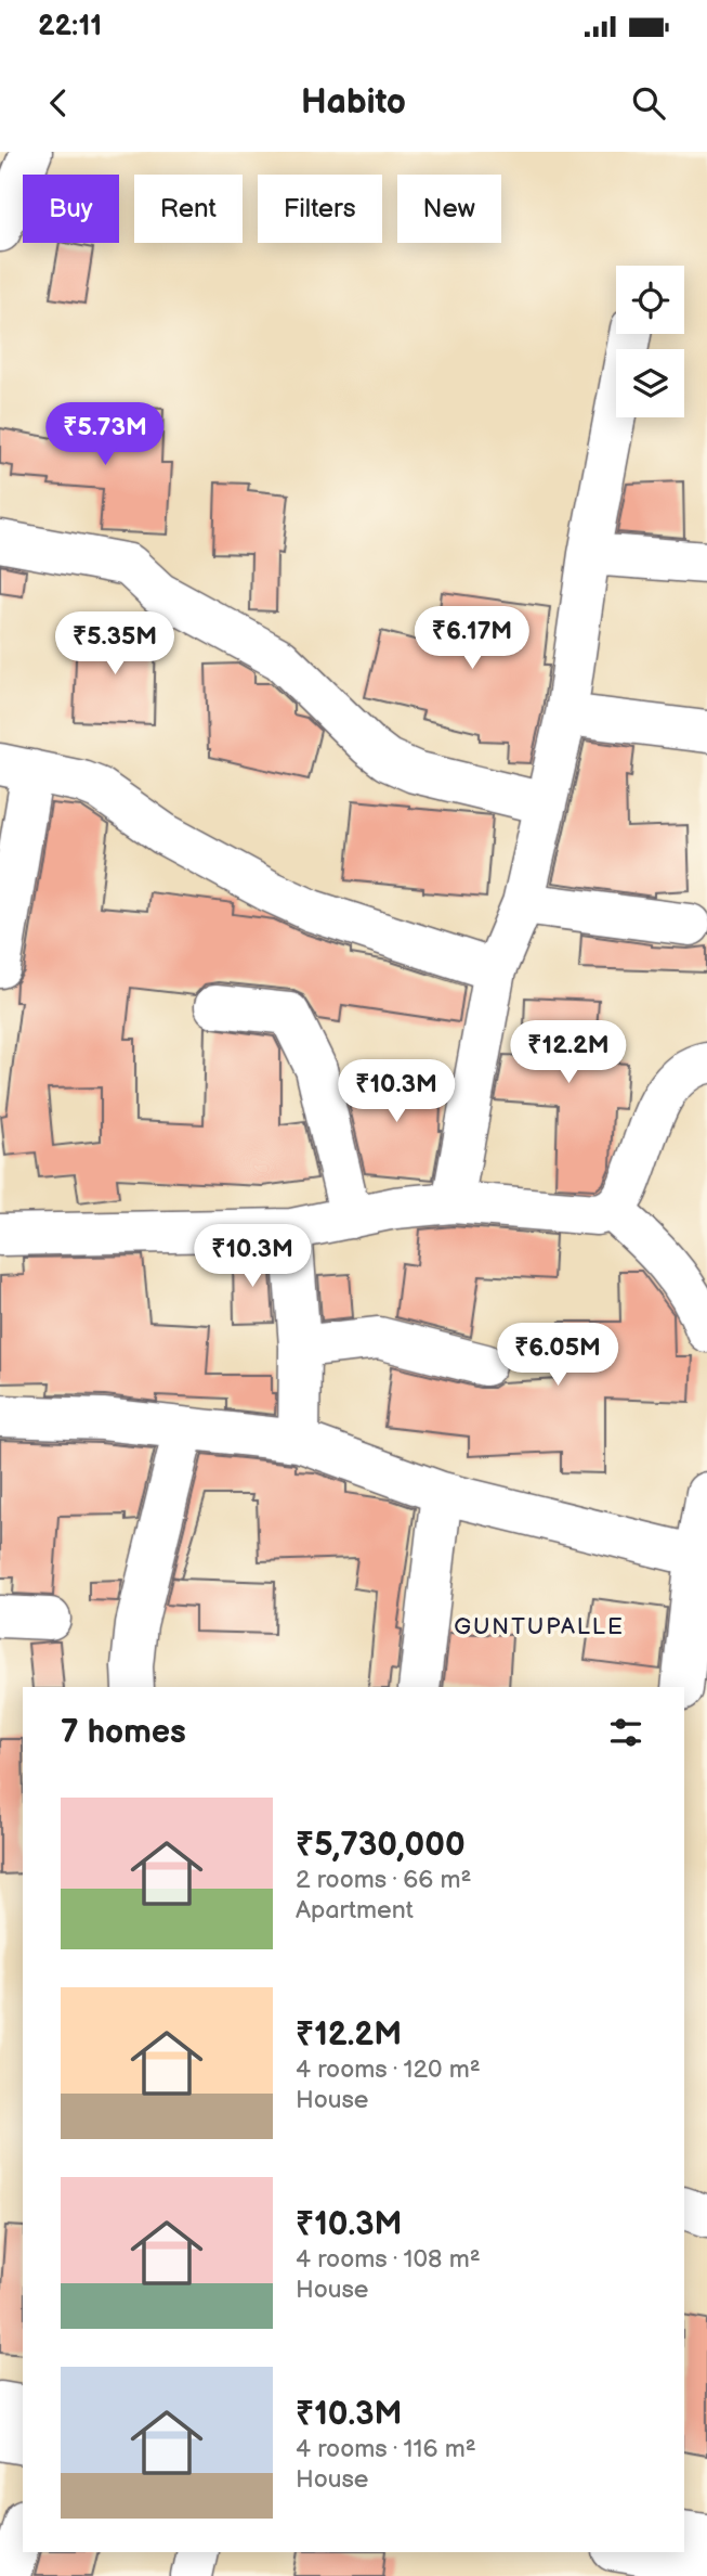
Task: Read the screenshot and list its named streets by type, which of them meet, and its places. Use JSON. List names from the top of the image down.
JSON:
{
  "districts": ["GUNTUPALLE"],
  "page": {
    "status": "22:11",
    "header": "Habito",
    "chip": [
      "Buy",
      "Rent",
      "Filters",
      "New"
    ],
    "price": [
      "₹5.73M",
      "₹6.17M",
      "₹5.35M",
      "₹12.2M",
      "₹10.3M",
      "₹10.3M",
      "₹6.05M"
    ],
    "heading": "7 homes",
    "list": [
      {
        "name": "₹5,730,000",
        "note": "2 rooms · 66 m² · Apartment"
      },
      {
        "name": "₹12.2M",
        "note": "4 rooms · 120 m² · House"
      },
      {
        "name": "₹10.3M",
        "note": "4 rooms · 108 m² · House"
      },
      {
        "name": "₹10.3M",
        "note": "4 rooms · 116 m² · House"
      }
    ]
  }
}
